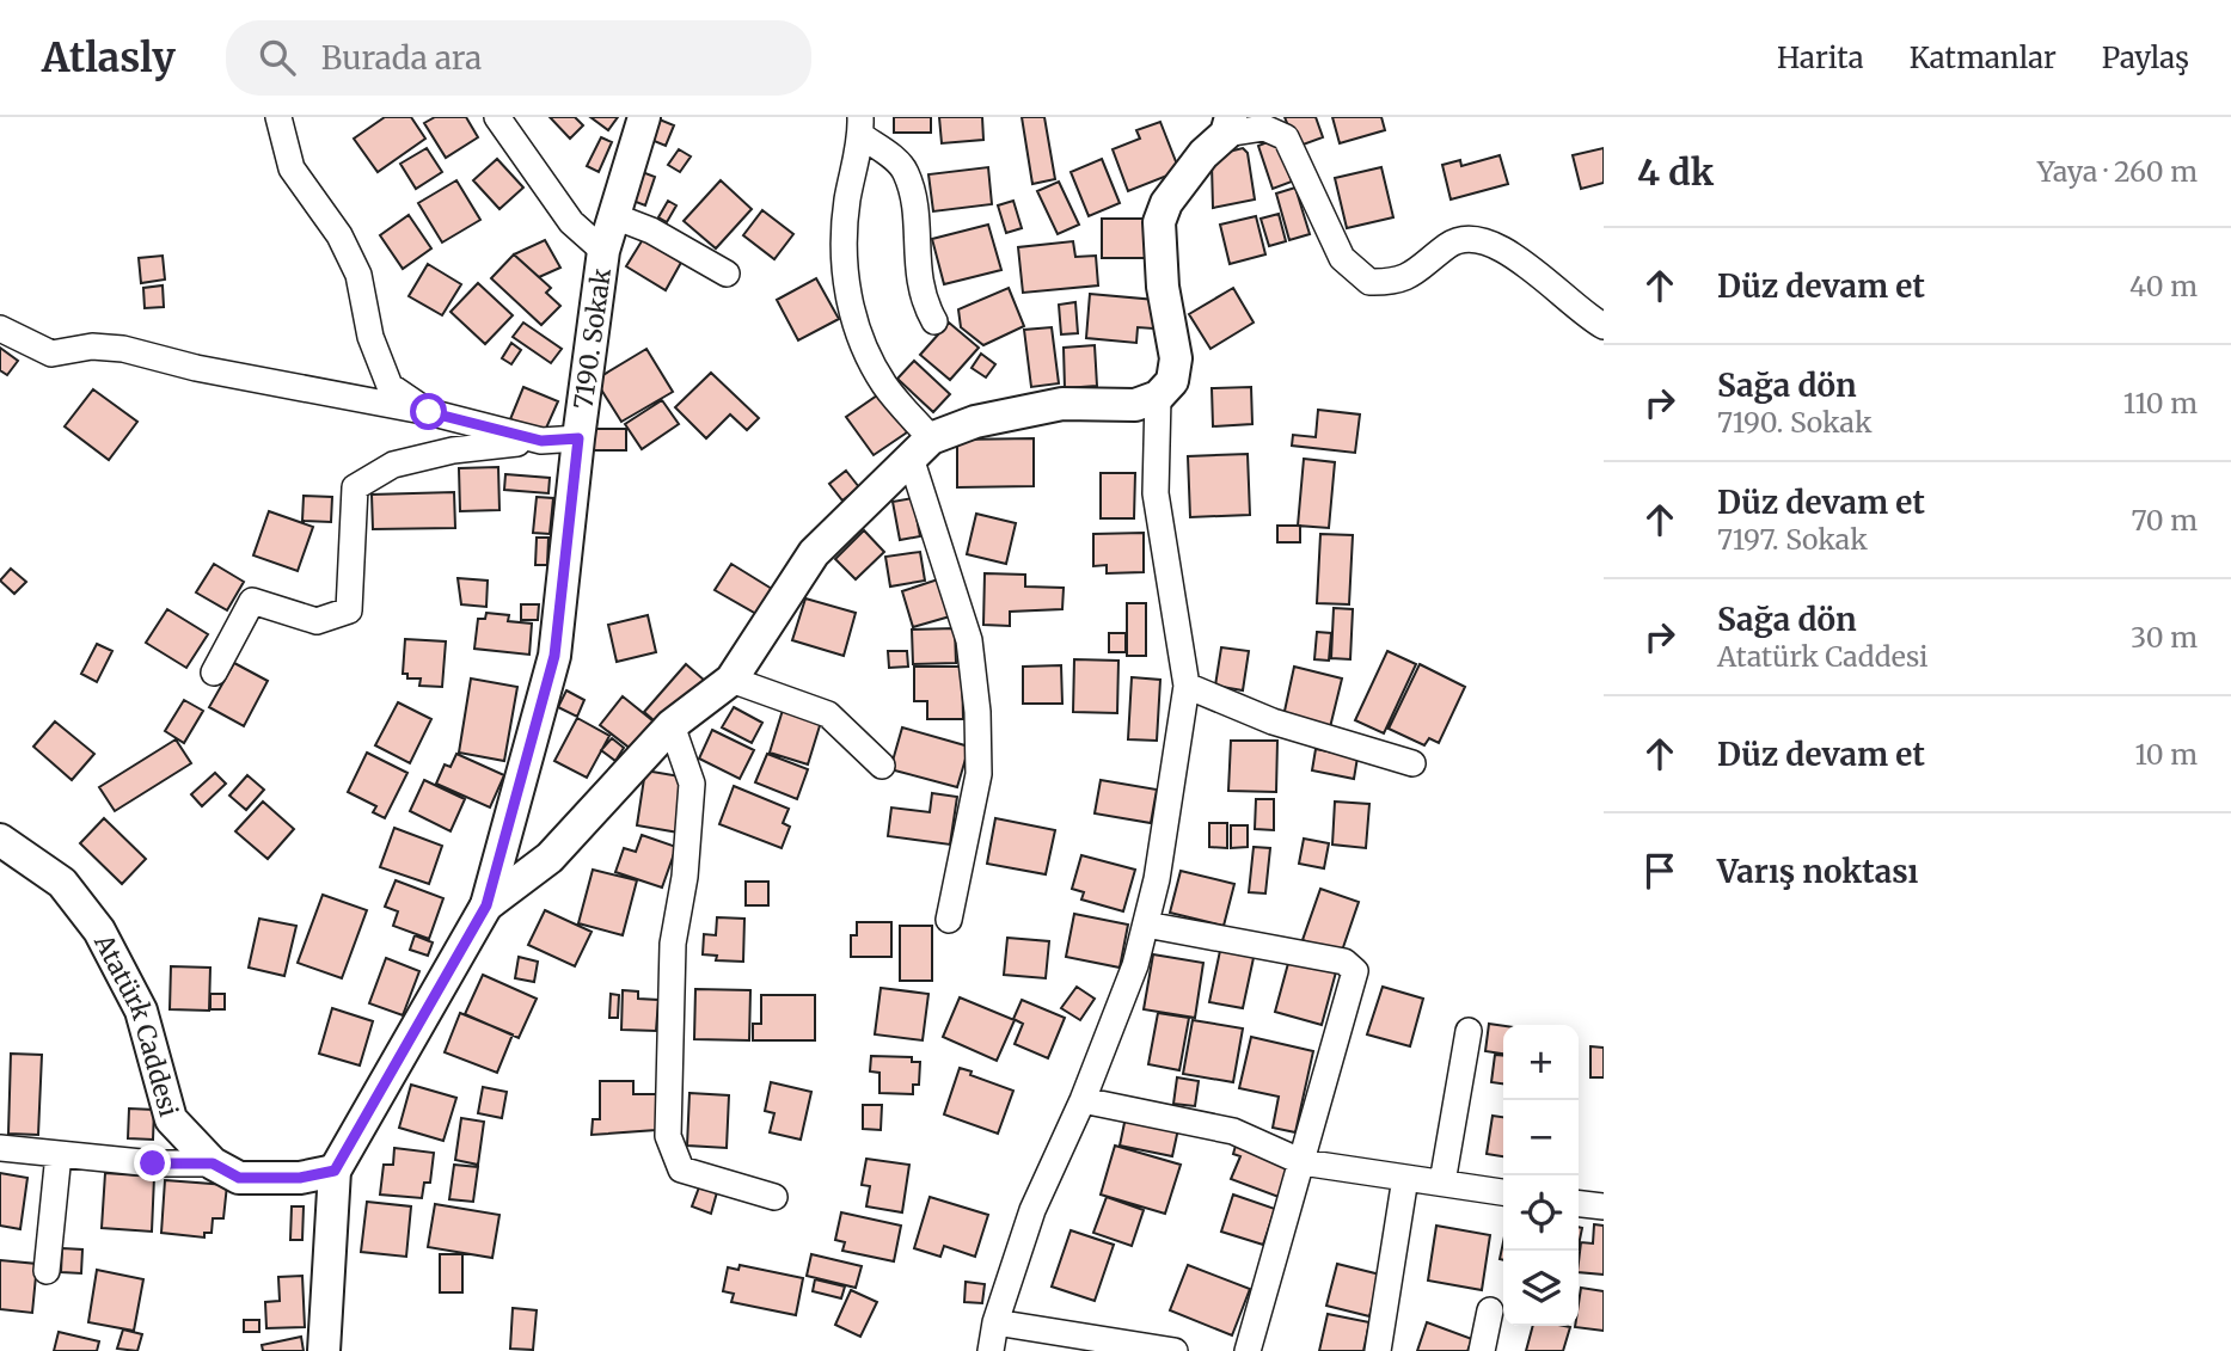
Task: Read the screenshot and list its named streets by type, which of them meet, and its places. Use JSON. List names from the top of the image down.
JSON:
{
  "streets": {
    "street": ["7190. Sokak", "Atatürk Caddesi"]
  },
  "page": {
    "header": "Atlasly",
    "search": "Burada ara",
    "nav": ["Harita", "Katmanlar", "Paylaş"],
    "heading": ["4 dk", "Yaya · 260 m"],
    "list": [
      ["Düz devam et", "40 m"],
      ["Sağa dön", "7190. Sokak", "110 m"],
      ["Düz devam et", "7197. Sokak", "70 m"],
      ["Sağa dön", "Atatürk Caddesi", "30 m"],
      ["Düz devam et", "10 m"],
      "Varış noktası"
    ],
    "map_buttons": ["+", "−"]
  }
}
